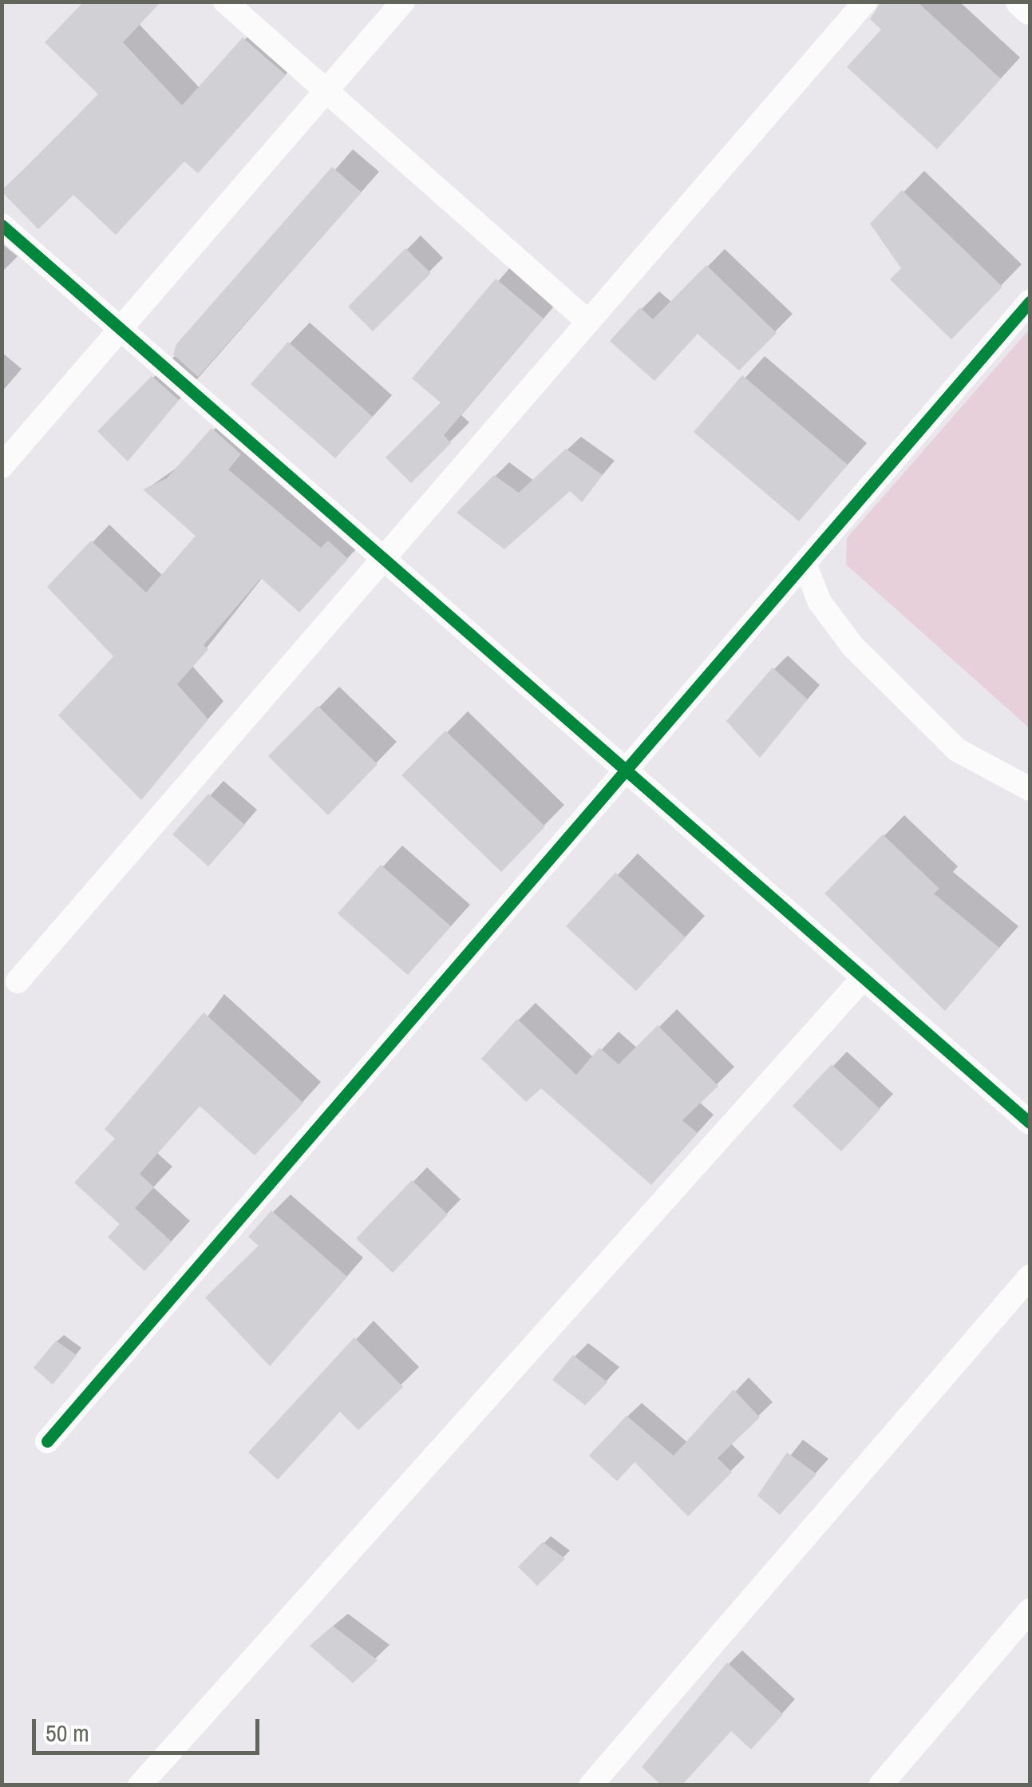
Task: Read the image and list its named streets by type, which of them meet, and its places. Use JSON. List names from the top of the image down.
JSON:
{
  "scale_bar": "50 m"
}
